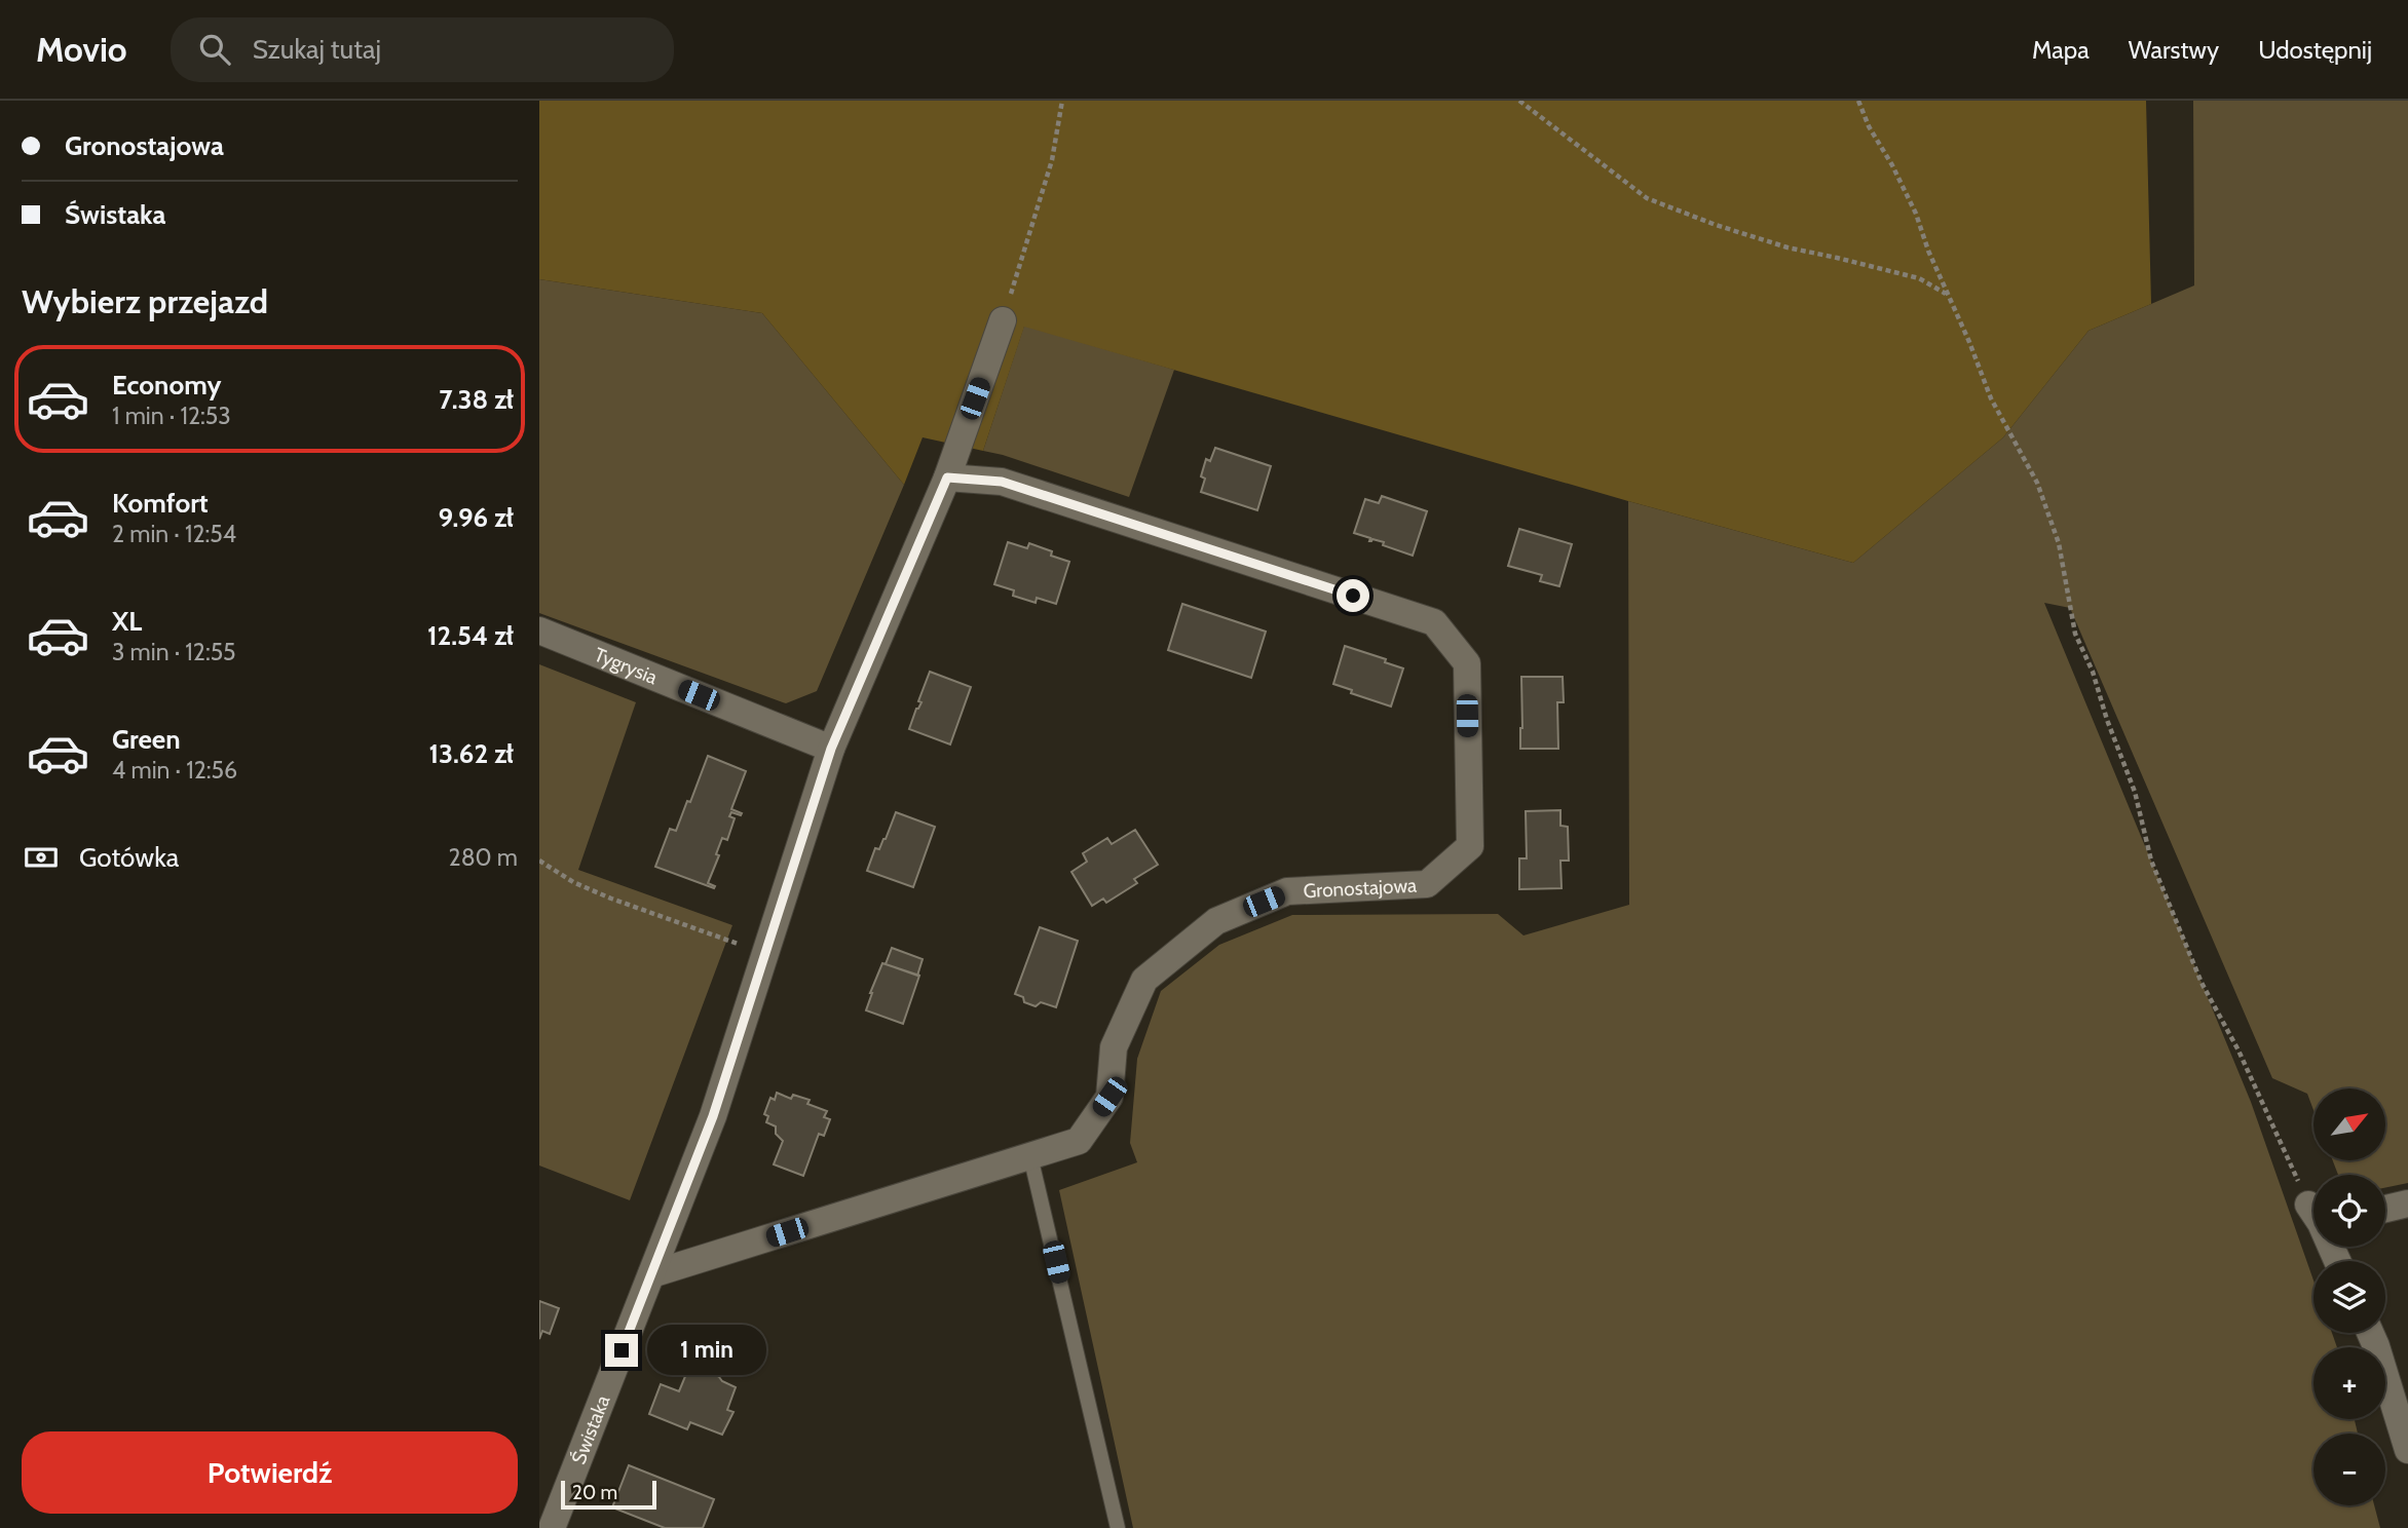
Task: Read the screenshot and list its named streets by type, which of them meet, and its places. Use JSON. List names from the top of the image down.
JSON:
{
  "streets": {
    "street": ["Tygrysia", "Gronostajowa", "Świstaka"]
  },
  "crossings": [
    ["Tygrysia", "Świstaka"],
    ["Gronostajowa", "Świstaka"]
  ],
  "scale_bar": "20 m",
  "north": "top right",
  "page": {
    "header": "Movio",
    "search": "Szukaj tutaj",
    "nav": ["Mapa", "Warstwy", "Udostępnij"],
    "banner": ["Gronostajowa", "Świstaka"],
    "heading": "Wybierz przejazd",
    "list": [
      {
        "name": "Economy",
        "note": "1 min · 12:53",
        "value": "7.38 zł"
      },
      {
        "name": "Komfort",
        "note": "2 min · 12:54",
        "value": "9.96 zł"
      },
      {
        "name": "XL",
        "note": "3 min · 12:55",
        "value": "12.54 zł"
      },
      {
        "name": "Green",
        "note": "4 min · 12:56",
        "value": "13.62 zł"
      }
    ],
    "pay": ["Gotówka", "280 m"],
    "map_buttons": ["+", "−"],
    "bubble": "1 min",
    "buttons": "Potwierdź",
    "scale": "20 m"
  }
}
